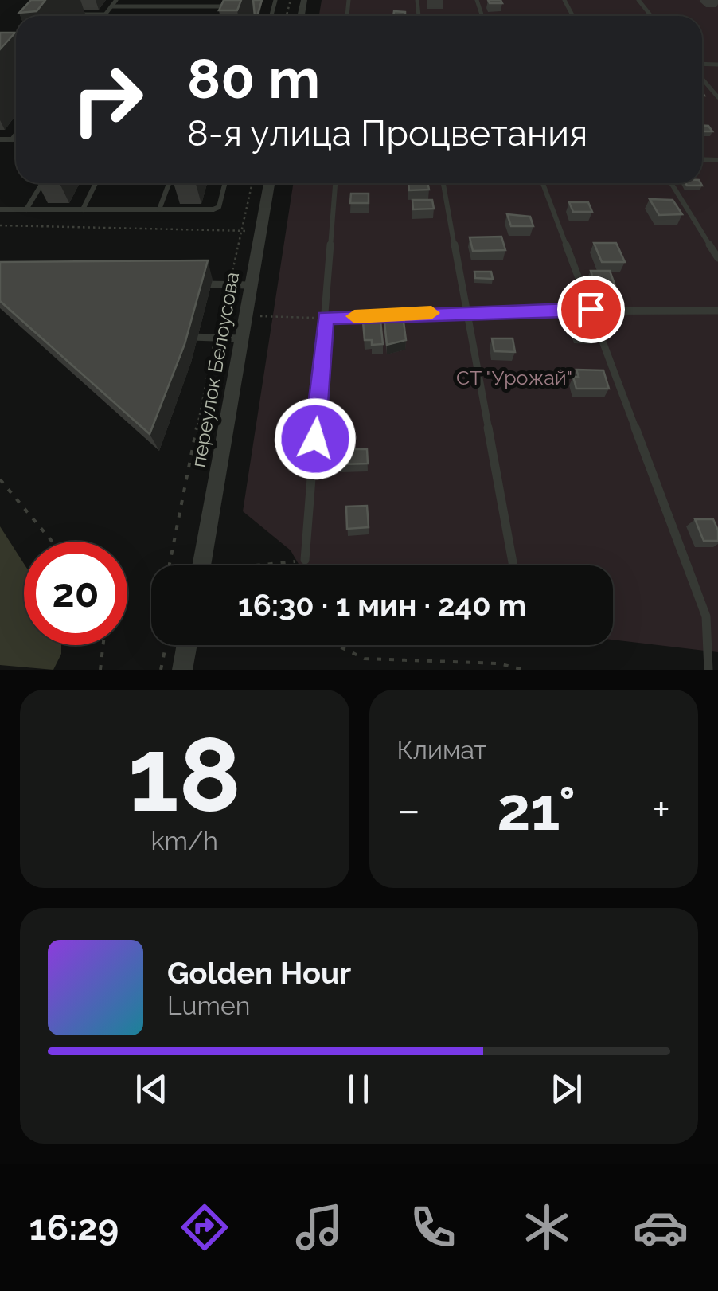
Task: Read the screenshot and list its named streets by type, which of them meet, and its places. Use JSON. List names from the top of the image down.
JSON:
{
  "streets": {
    "street": ["переулок Белоусова"]
  },
  "parks": ["СТ \"Урожай\""],
  "page": {
    "turn": ["80 m", "8-я улица Процветания"],
    "limit": "20",
    "trip": "16:30 · 1 мин · 240 m",
    "tile": [
      ["18", "km/h"],
      "Климат"
    ],
    "heat": ["−", "21°", "+"],
    "song": ["Golden Hour", "Lumen"],
    "tabs": "16:29"
  }
}
